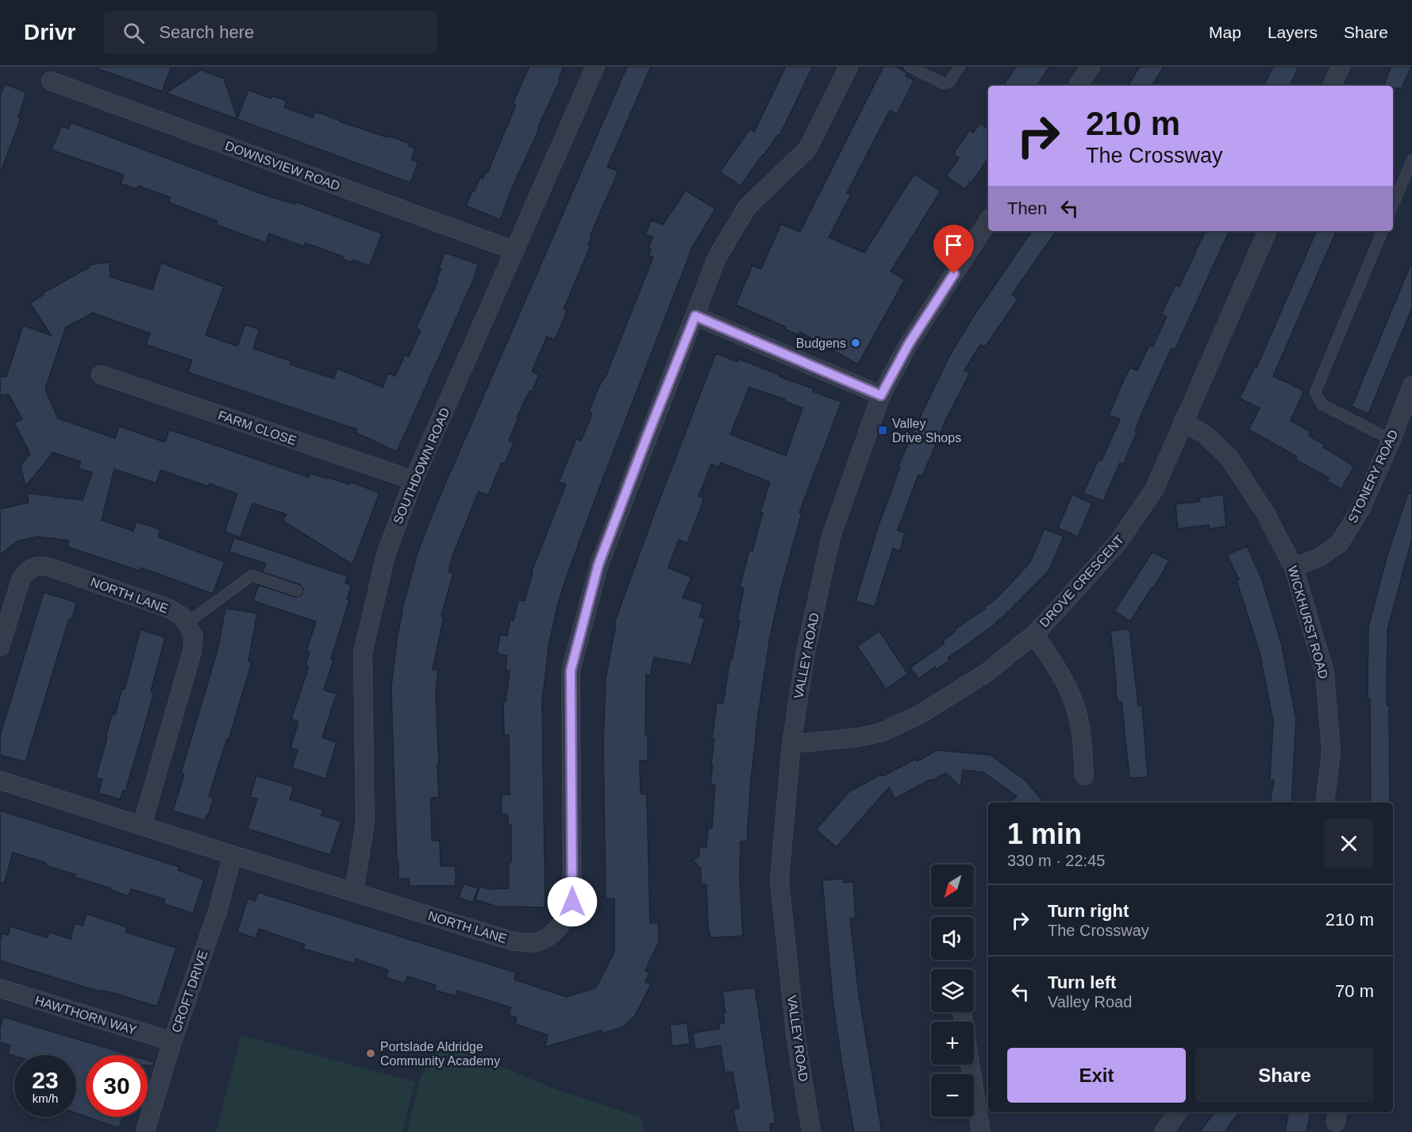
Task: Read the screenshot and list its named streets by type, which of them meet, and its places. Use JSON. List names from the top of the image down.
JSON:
{
  "streets": {
    "street": [
      "DOWNSVIEW ROAD",
      "FARM CLOSE",
      "SOUTHDOWN ROAD",
      "STONERY ROAD",
      "DROVE CRESCENT",
      "NORTH LANE",
      "WICKHURST ROAD",
      "VALLEY ROAD",
      "CROFT DRIVE",
      "HAWTHORN WAY"
    ]
  },
  "crossings": [
    ["DOWNSVIEW ROAD", "SOUTHDOWN ROAD"],
    ["FARM CLOSE", "SOUTHDOWN ROAD"],
    ["SOUTHDOWN ROAD", "NORTH LANE"],
    ["STONERY ROAD", "WICKHURST ROAD"],
    ["DROVE CRESCENT", "WICKHURST ROAD"],
    ["DROVE CRESCENT", "VALLEY ROAD"],
    ["NORTH LANE", "CROFT DRIVE"],
    ["CROFT DRIVE", "HAWTHORN WAY"]
  ],
  "places": {
    "other": ["Budgens", "Portslade Aldridge Community Academy"],
    "transit": ["Valley Drive Shops"]
  },
  "north": "bottom left",
  "page": {
    "header": "Drivr",
    "search": "Search here",
    "nav": ["Map", "Layers", "Share"],
    "turn": ["210 m", "The Crossway"],
    "then": "Then",
    "heading": ["1 min", "330 m · 22:45"],
    "map_buttons": ["+", "−"],
    "list": [
      {
        "name": "Turn right",
        "note": "The Crossway",
        "value": "210 m"
      },
      {
        "name": "Turn left",
        "note": "Valley Road",
        "value": "70 m"
      }
    ],
    "buttons": ["Exit", "Share"],
    "speed": "23 km/h",
    "limit": "30"
  }
}
